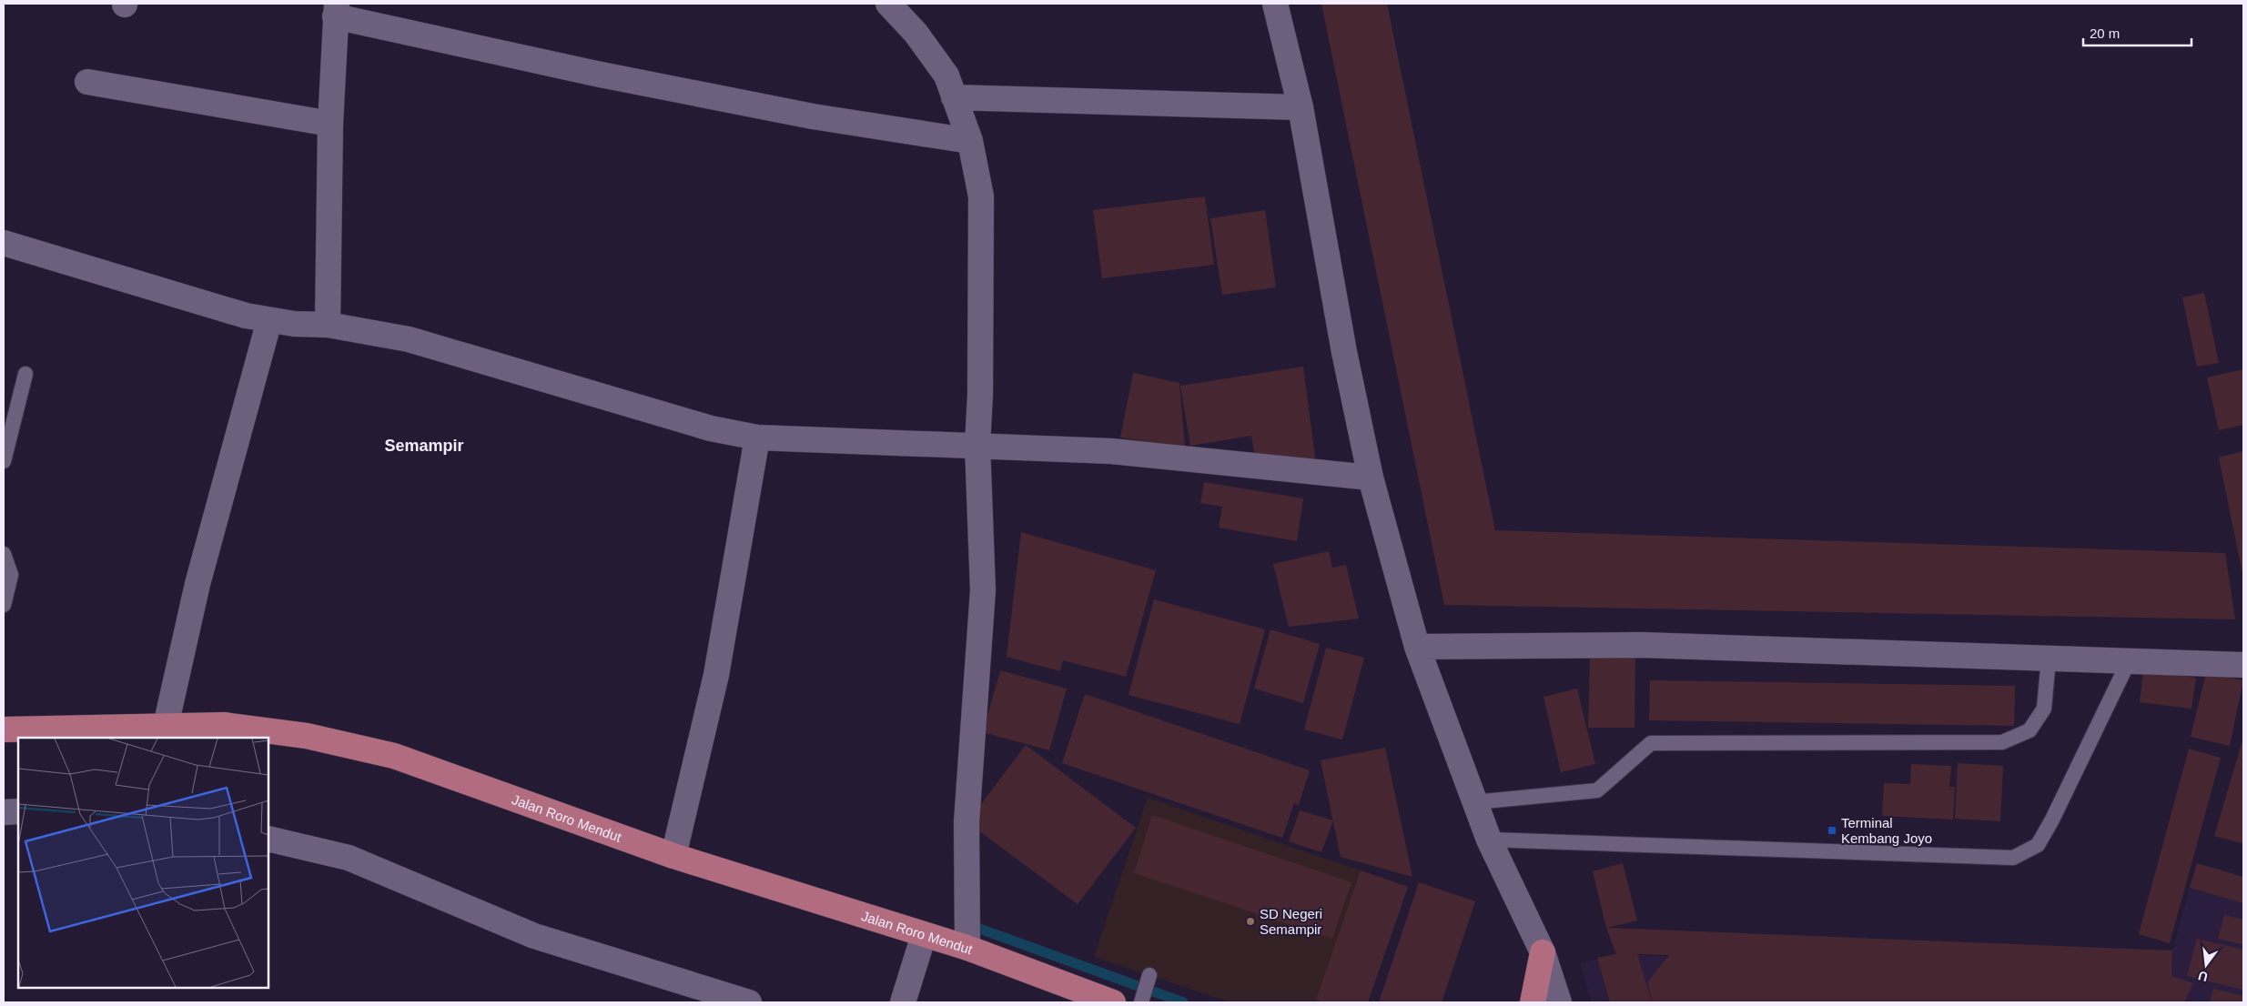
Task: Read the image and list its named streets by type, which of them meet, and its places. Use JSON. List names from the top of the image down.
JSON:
{
  "streets": {
    "main road": ["Jalan Roro Mendut"]
  },
  "districts": ["Semampir"],
  "places": {
    "transit": ["Terminal Kembang Joyo"],
    "other": ["SD Negeri Semampir"]
  },
  "scale_bar": "20 m",
  "north": "bottom"
}
